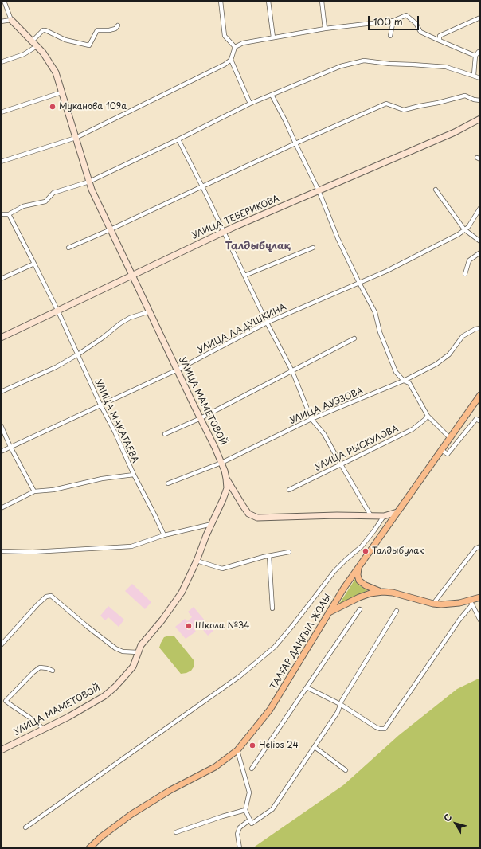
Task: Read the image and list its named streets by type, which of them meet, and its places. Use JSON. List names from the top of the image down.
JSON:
{
  "streets": {
    "main road": ["ТАЛҒАР ДАҢҒЫЛ ЖОЛЫ"],
    "street": [
      "УЛИЦА ТЕБЕРИКОВА",
      "УЛИЦА ЛАДУШКИНА",
      "УЛИЦА МАМЕТОВОЙ",
      "УЛИЦА АУЭЗОВА",
      "УЛИЦА МАКАТАЕВА",
      "УЛИЦА РЫСКУЛОВА"
    ]
  },
  "crossings": [
    ["УЛИЦА ТЕБЕРИКОВА", "УЛИЦА МАМЕТОВОЙ"],
    ["УЛИЦА ТЕБЕРИКОВА", "УЛИЦА МАКАТАЕВА"],
    ["УЛИЦА ЛАДУШКИНА", "УЛИЦА МАМЕТОВОЙ"],
    ["УЛИЦА ЛАДУШКИНА", "УЛИЦА МАКАТАЕВА"],
    ["УЛИЦА МАМЕТОВОЙ", "УЛИЦА АУЭЗОВА"]
  ],
  "districts": ["Талдыбұлақ"],
  "places": [
    "Муканова 109а",
    "Талдыбулак",
    "Школа №34",
    "Helios 24"
  ],
  "scale_bar": "100 m",
  "north": "top left"
}
